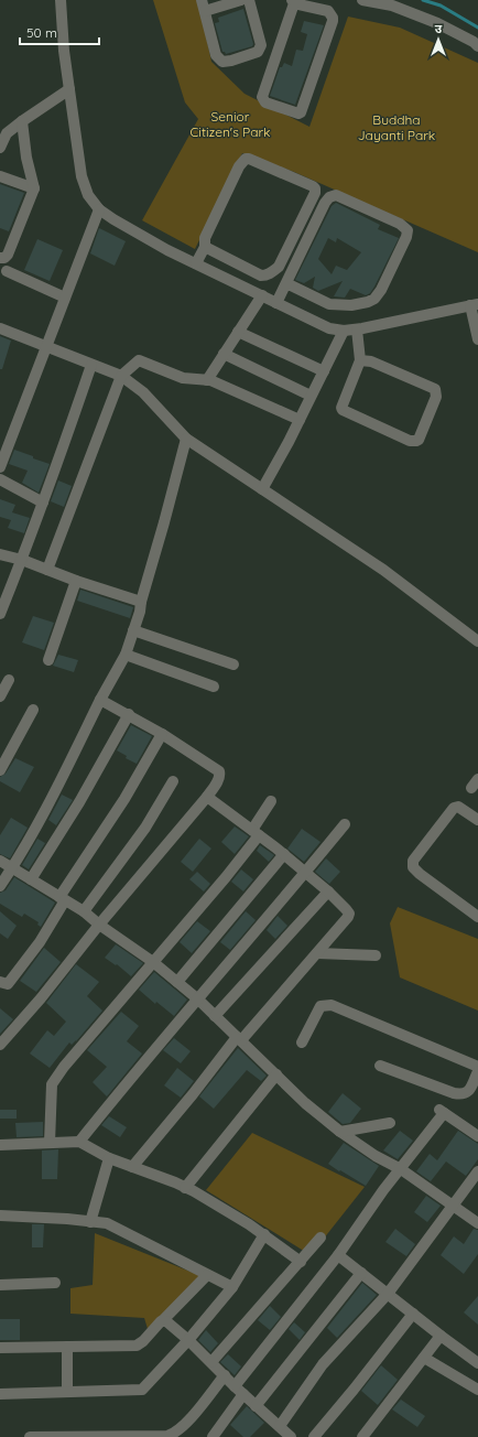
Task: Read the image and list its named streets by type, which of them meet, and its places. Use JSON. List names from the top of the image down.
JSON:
{
  "parks": ["Senior Citizen's Park", "Buddha Jayanti Park"],
  "scale_bar": "50 m",
  "north": "top"
}
